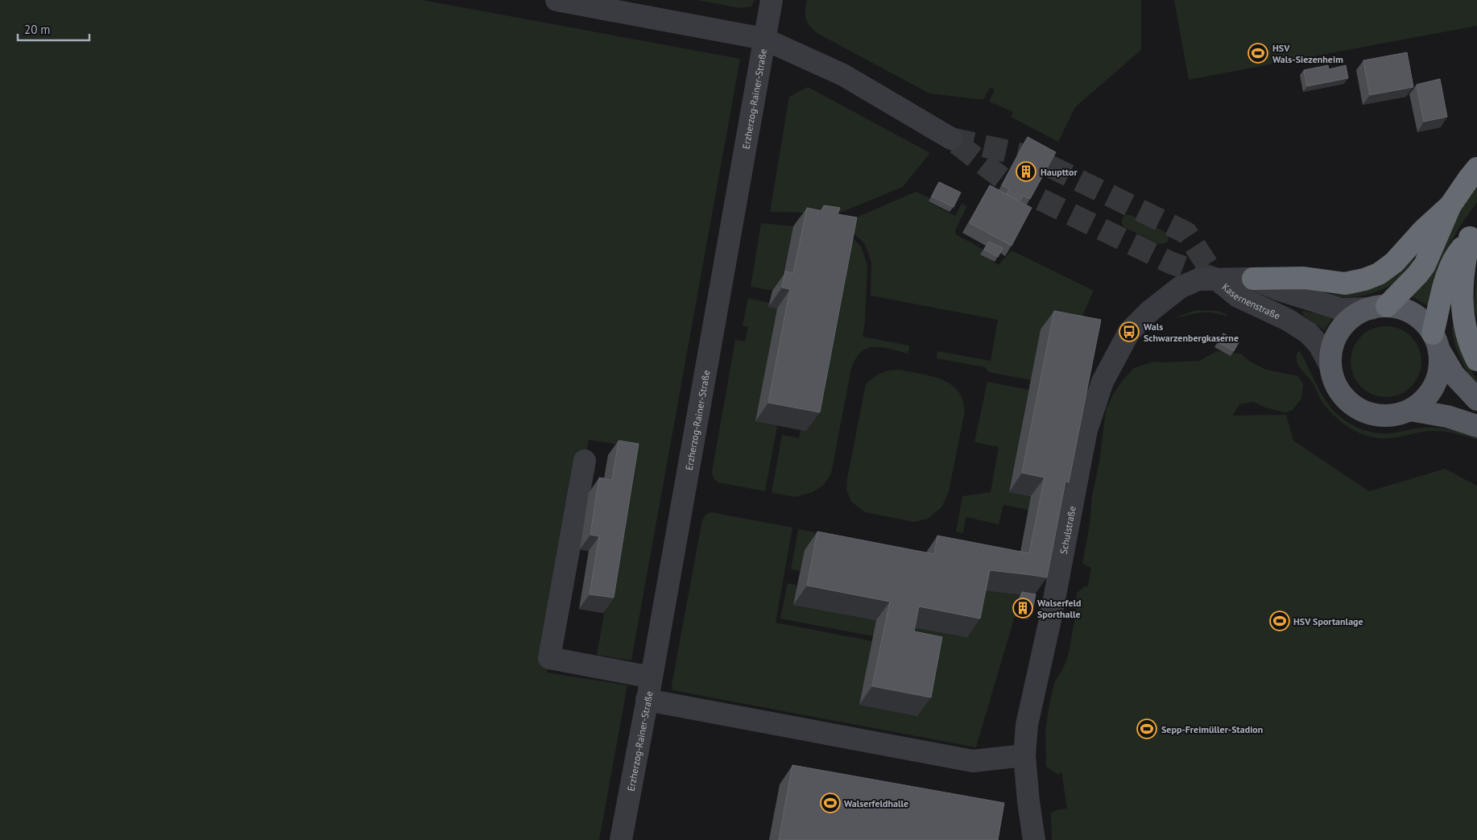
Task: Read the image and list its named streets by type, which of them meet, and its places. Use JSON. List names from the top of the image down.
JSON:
{
  "streets": {
    "main road": ["Kasernenstraße"],
    "street": ["Erzherzog-Rainer-Straße", "Schulstraße"]
  },
  "crossings": [
    ["Kasernenstraße", "Schulstraße"]
  ],
  "places": {
    "sports": [
      "HSV Wals-Siezenheim",
      "HSV Sportanlage",
      "Sepp-Freimüller-Stadion",
      "Walserfeldhalle"
    ],
    "building": ["Haupttor", "Walserfeld Sporthalle"],
    "bus stop": ["Wals Schwarzenbergkaserne"]
  },
  "scale_bar": "20 m"
}
